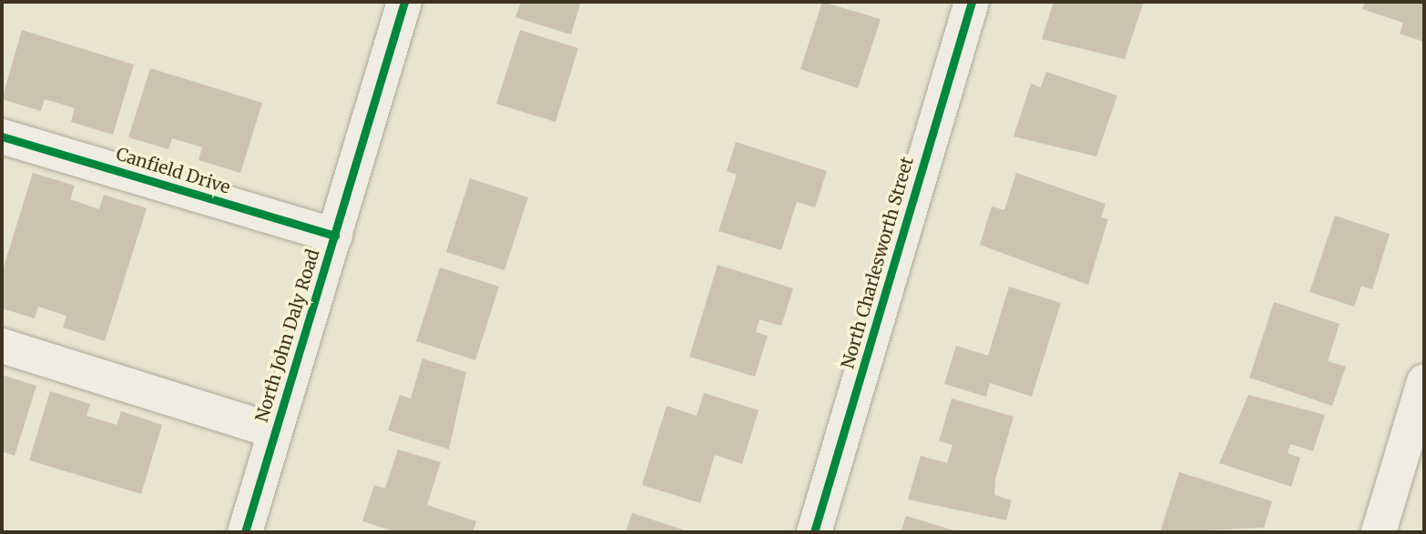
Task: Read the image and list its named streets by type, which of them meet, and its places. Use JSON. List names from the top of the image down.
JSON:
{
  "streets": {
    "street": ["Canfield Drive", "North Charlesworth Street", "North John Daly Road"]
  },
  "crossings": [
    ["Canfield Drive", "North John Daly Road"]
  ]
}
